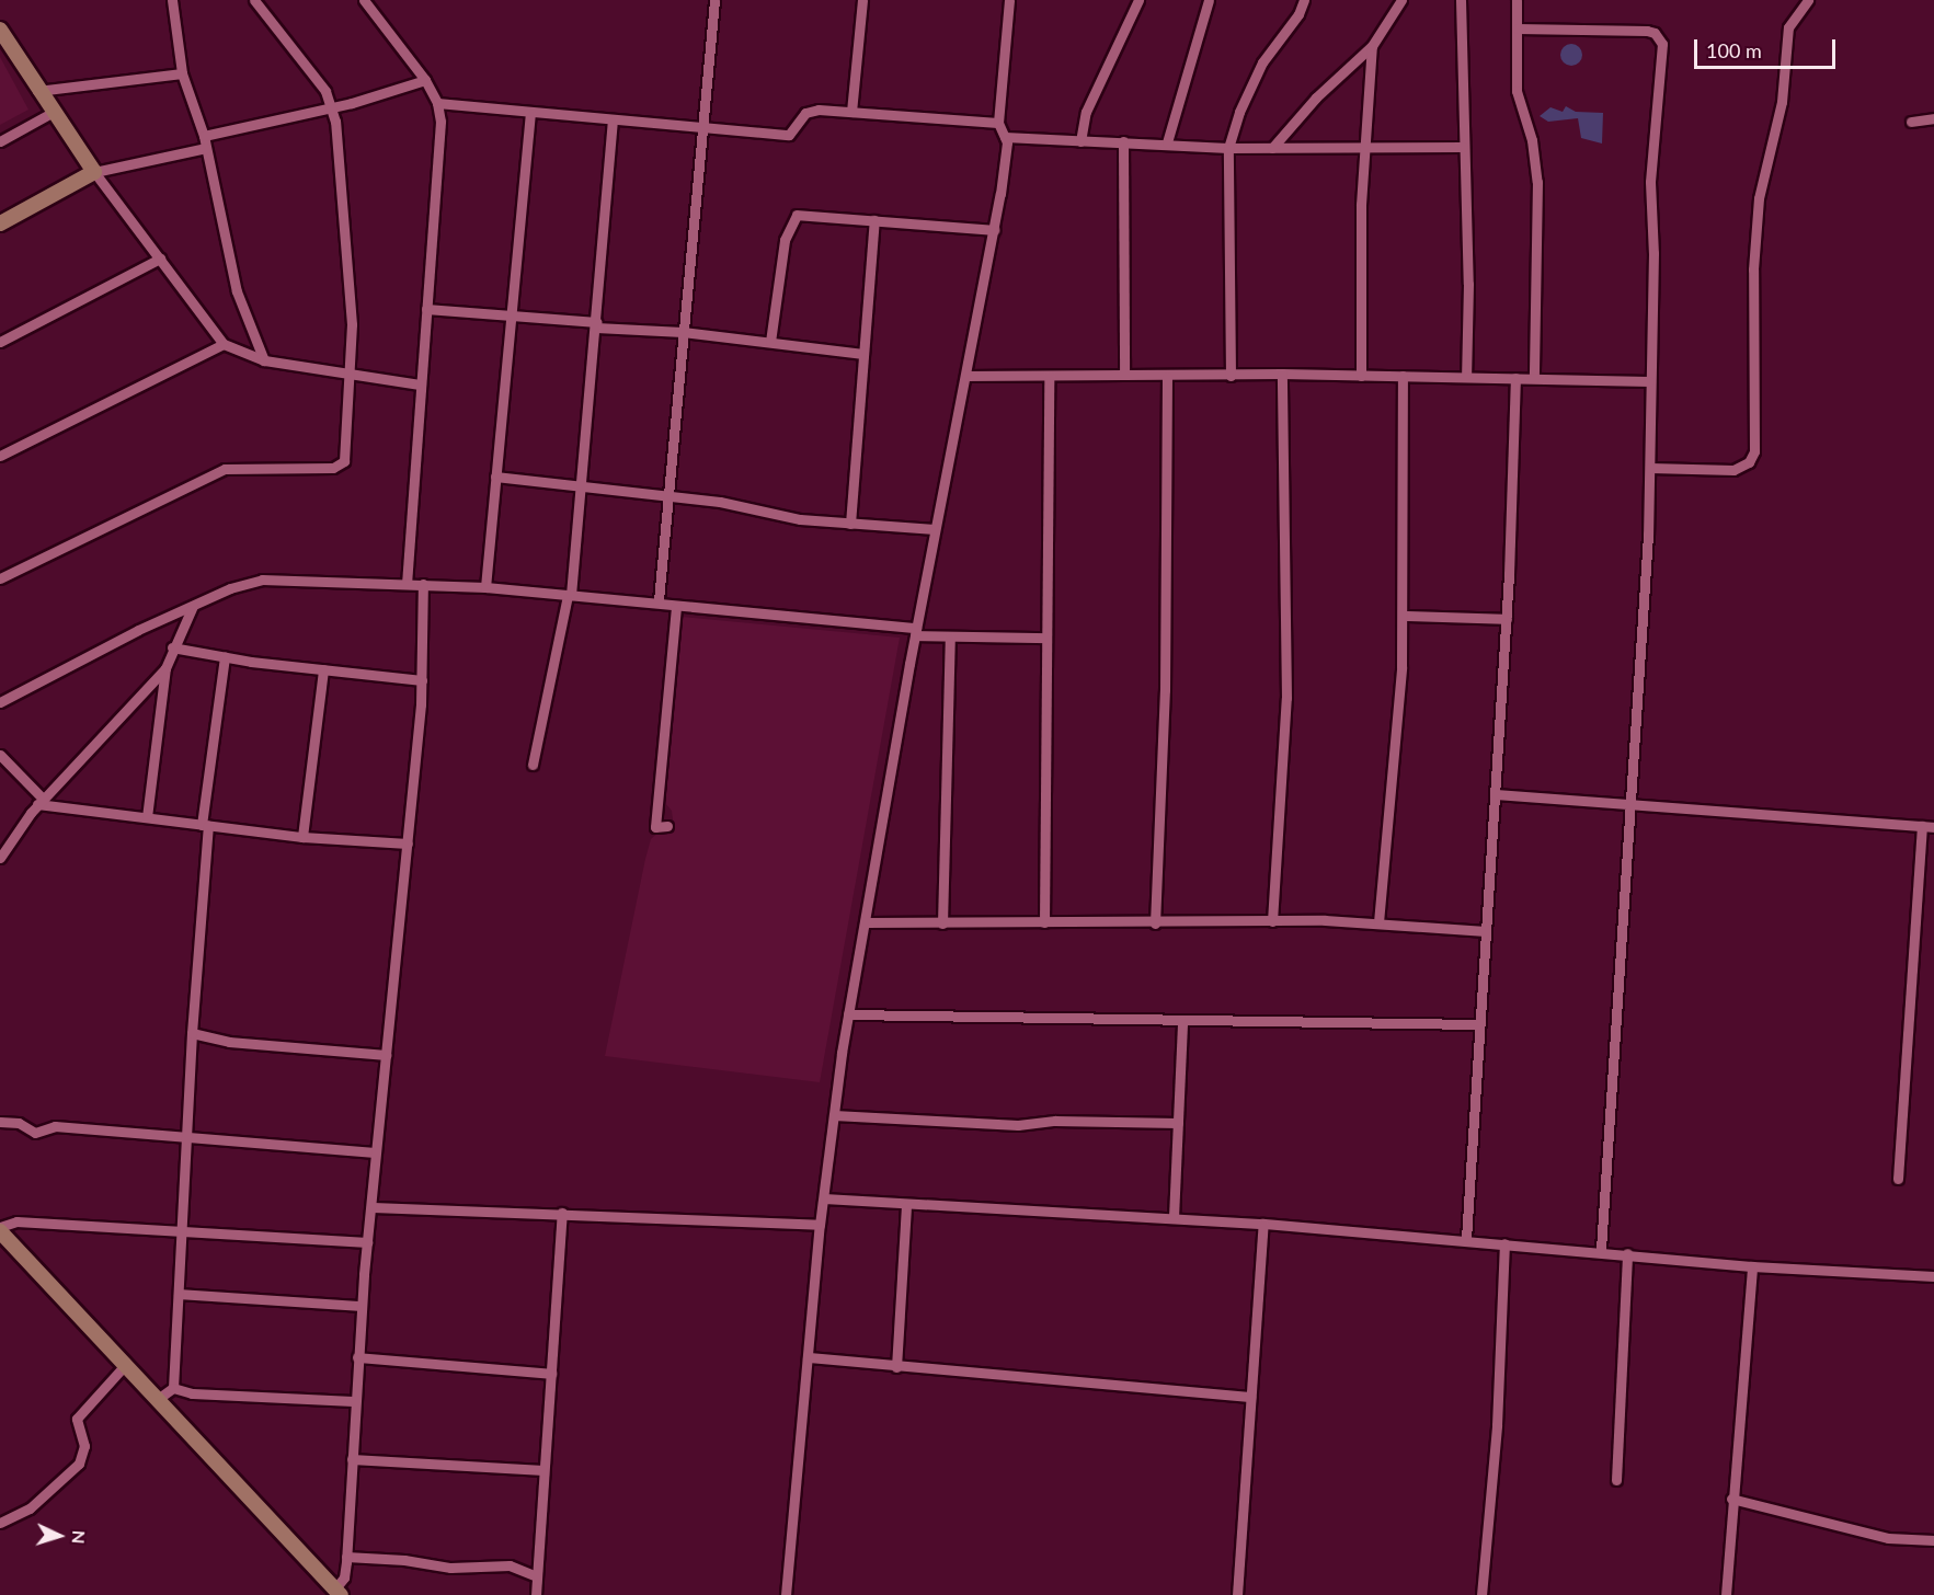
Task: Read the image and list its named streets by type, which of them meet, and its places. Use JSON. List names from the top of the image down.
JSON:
{
  "scale_bar": "100 m",
  "north": "right"
}
